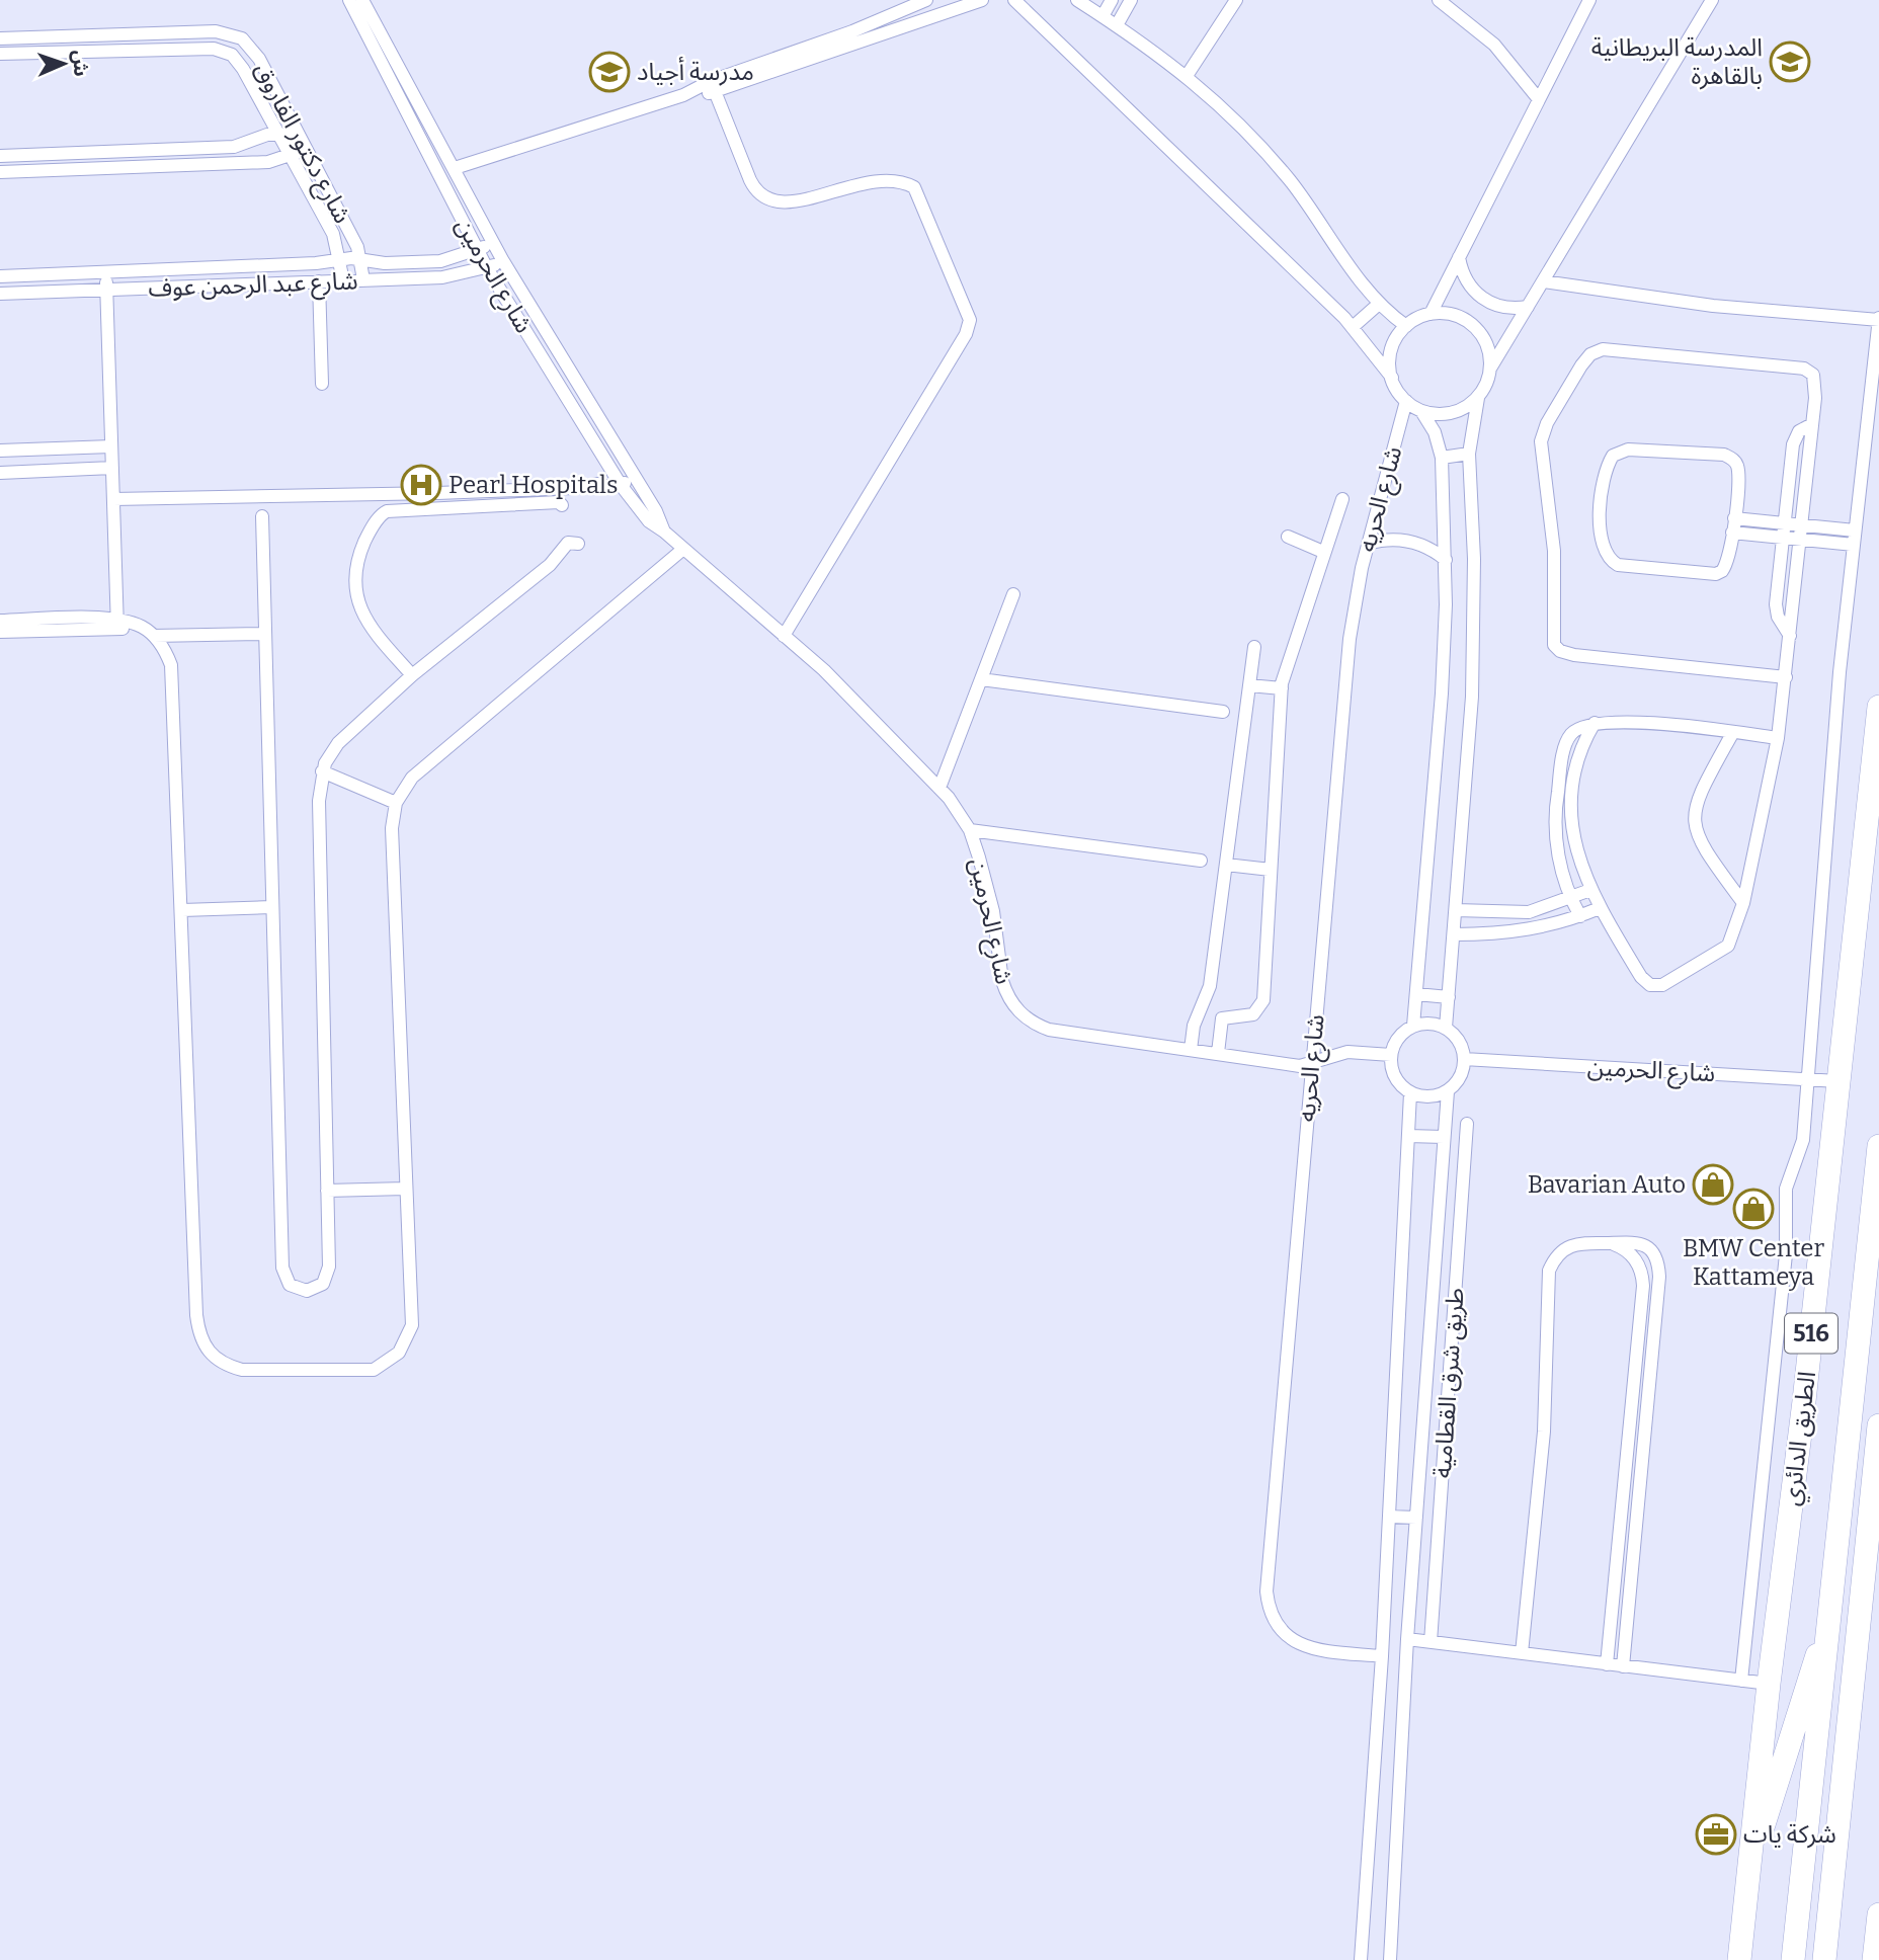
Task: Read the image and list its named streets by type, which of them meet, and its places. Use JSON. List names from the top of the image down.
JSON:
{
  "streets": {
    "highway": ["516", "الطريق الدائري"],
    "street": [
      "شارع دكتور الفاروق",
      "شارع الحرمين",
      "شارع عبد الرحمن عوف",
      "شارع الحريه",
      "طريق شرق القطامية"
    ]
  },
  "crossings": [
    ["شارع دكتور الفاروق", "شارع عبد الرحمن عوف"],
    ["شارع الحرمين", "شارع عبد الرحمن عوف"],
    ["شارع الحرمين", "شارع الحريه"],
    ["شارع الحرمين", "الطريق الدائري"],
    ["516", "الطريق الدائري"]
  ],
  "places": {
    "school or university": ["المدرسة البريطانية بالقاهرة", "مدرسة أجياد"],
    "hospital": ["Pearl Hospitals"],
    "shop": ["Bavarian Auto", "BMW Center Kattameya"],
    "office": ["شركة يات"]
  },
  "north": "right"
}
